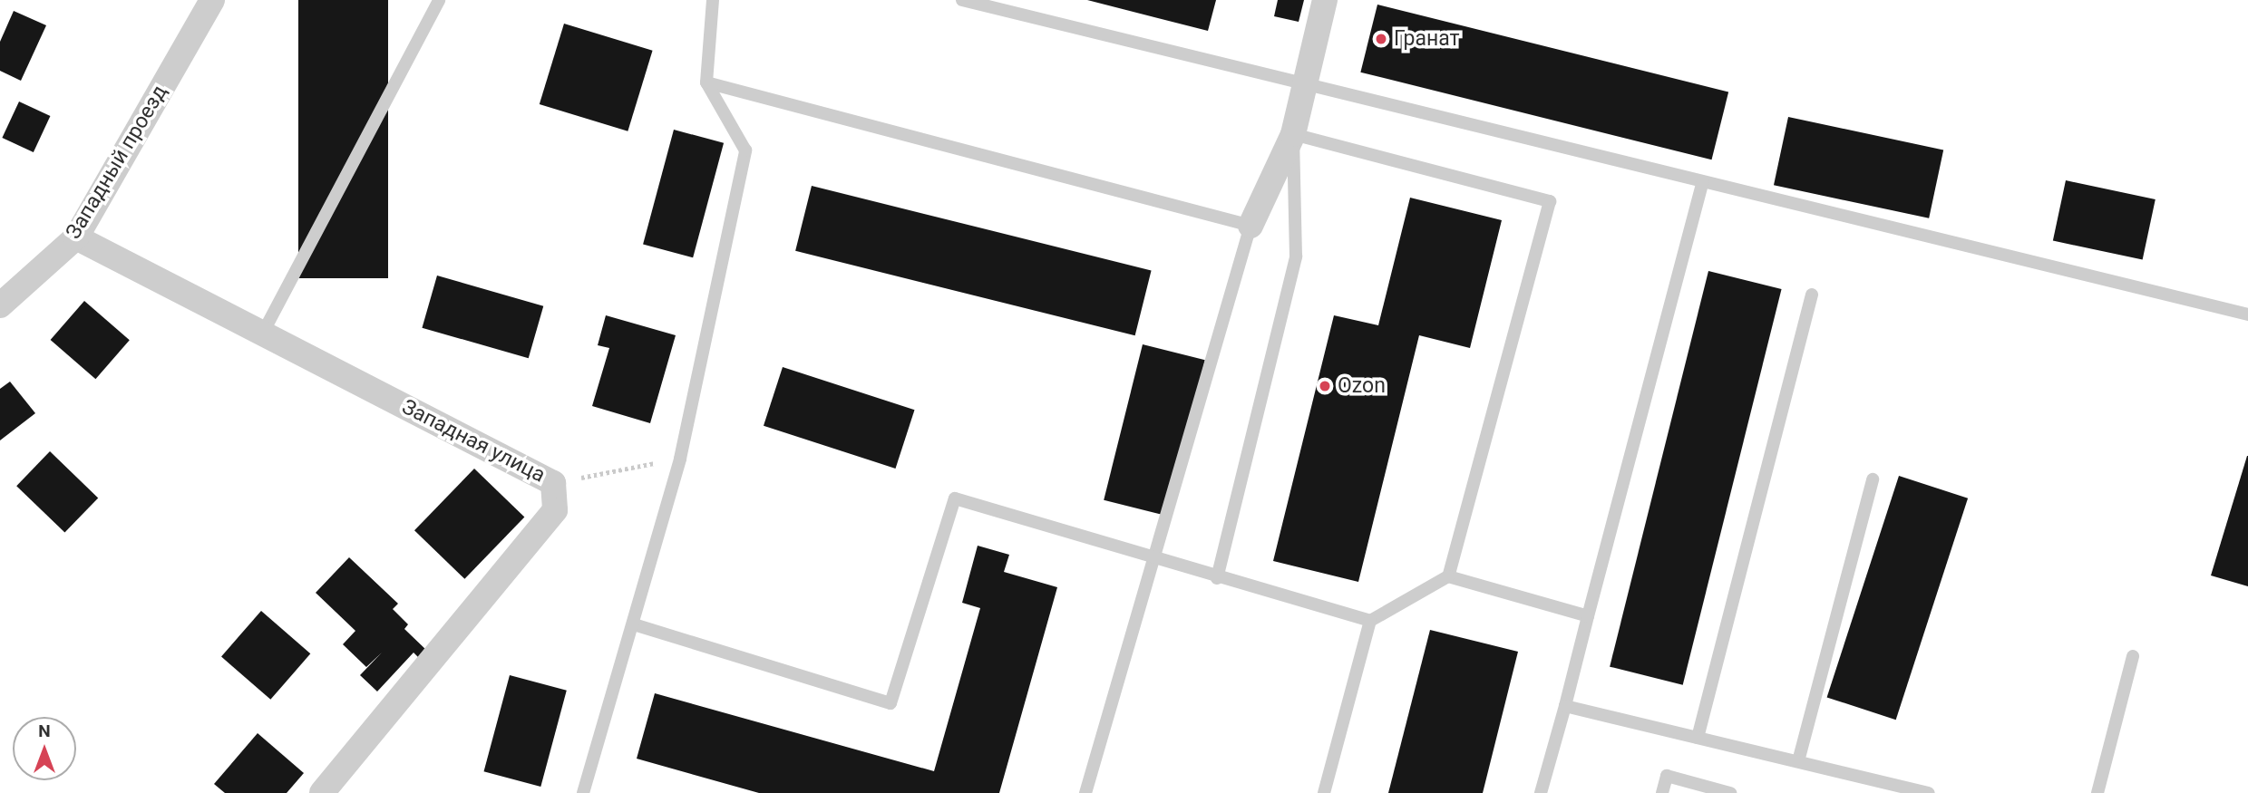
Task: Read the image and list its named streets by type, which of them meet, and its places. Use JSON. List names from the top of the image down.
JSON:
{
  "streets": {
    "street": ["Западный проезд", "Западная улица"]
  },
  "crossings": [
    ["Западный проезд", "Западная улица"]
  ],
  "places": ["Гранат", "Ozon"],
  "north": "top"
}
